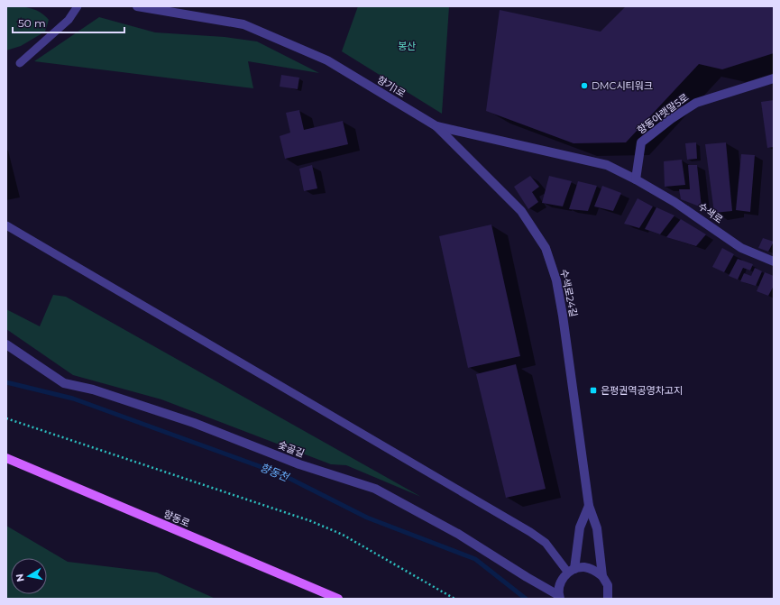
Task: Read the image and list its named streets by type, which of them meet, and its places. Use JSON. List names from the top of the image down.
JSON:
{
  "streets": {
    "main road": ["향동로"],
    "street": [
      "향기1로",
      "향동아랫말5로",
      "수색로",
      "수색로24길",
      "숯골길"
    ]
  },
  "crossings": [
    ["향기1로", "향동아랫말5로"],
    ["향기1로", "수색로"],
    ["향기1로", "수색로24길"],
    ["향동아랫말5로", "수색로"]
  ],
  "water": ["향동천"],
  "parks": ["봉산"],
  "places": {
    "other": ["DMC시티워크"],
    "transit": ["은평권역공영차고지"]
  },
  "scale_bar": "50 m",
  "north": "left"
}
